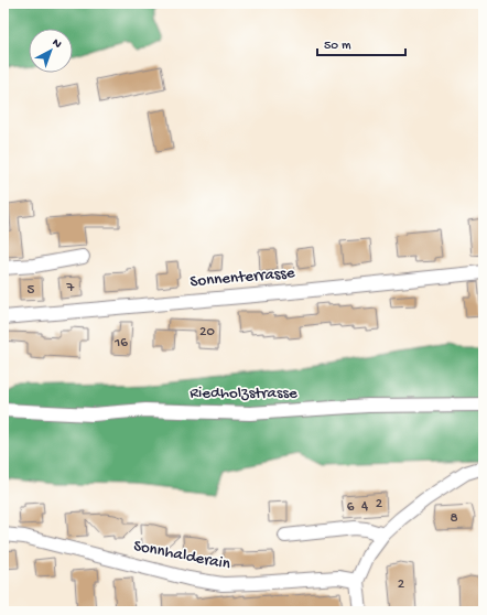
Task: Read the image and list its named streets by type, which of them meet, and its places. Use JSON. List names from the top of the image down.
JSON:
{
  "streets": {
    "street": ["Sonnenterrasse", "Riedholzstrasse", "Sonnhalderain"]
  },
  "house_numbers": [
    "7",
    "5",
    "20",
    "16",
    "2",
    "4",
    "6",
    "8",
    "2"
  ],
  "scale_bar": "50 m",
  "north": "top right"
}
